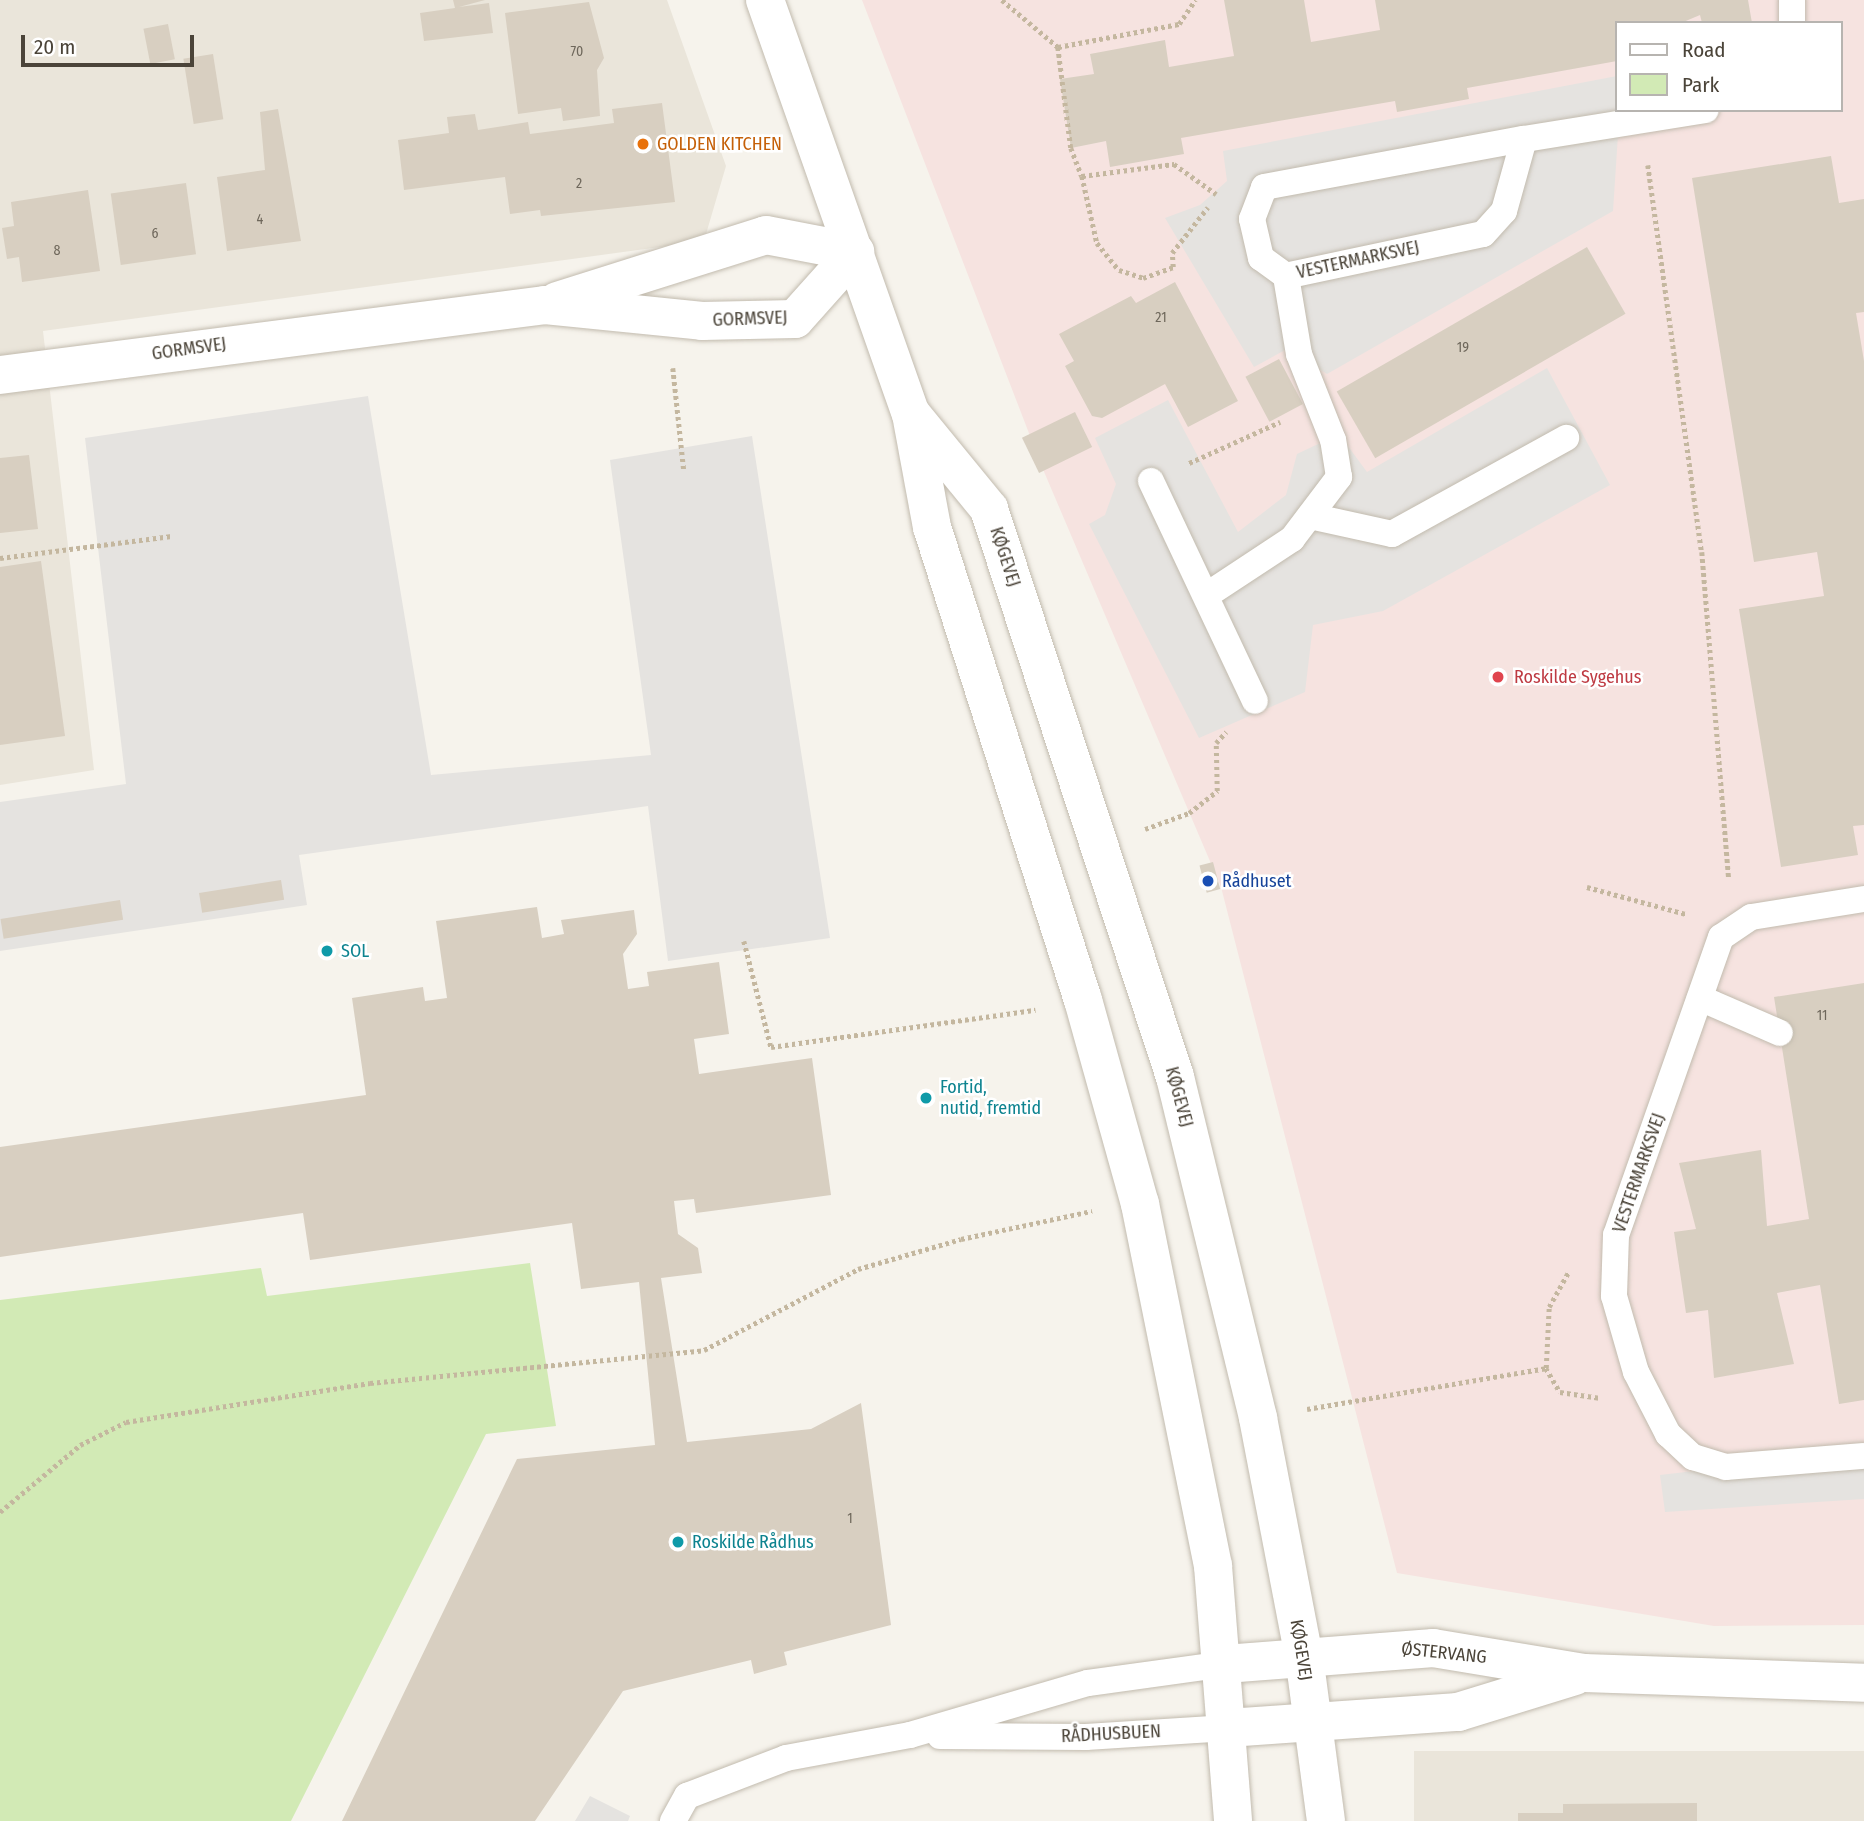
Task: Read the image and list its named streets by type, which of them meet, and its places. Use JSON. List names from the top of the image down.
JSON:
{
  "streets": {
    "street": [
      "GORMSVEJ",
      "KØGEVEJ",
      "ØSTERVANG",
      "RÅDHUSBUEN"
    ],
    "lane": ["VESTERMARKSVEJ"]
  },
  "crossings": [
    ["GORMSVEJ", "KØGEVEJ"],
    ["KØGEVEJ", "ØSTERVANG"],
    ["KØGEVEJ", "RÅDHUSBUEN"],
    ["ØSTERVANG", "RÅDHUSBUEN"]
  ],
  "places": [
    "GOLDEN KITCHEN",
    "Roskilde Sygehus",
    "Rådhuset",
    "SOL",
    "Fortid, nutid, fremtid",
    "Roskilde Rådhus"
  ],
  "house_numbers": [
    "70",
    "2",
    "4",
    "6",
    "8",
    "21",
    "19",
    "11",
    "1"
  ],
  "legend": ["Road", "Park"],
  "scale_bar": "20 m"
}
